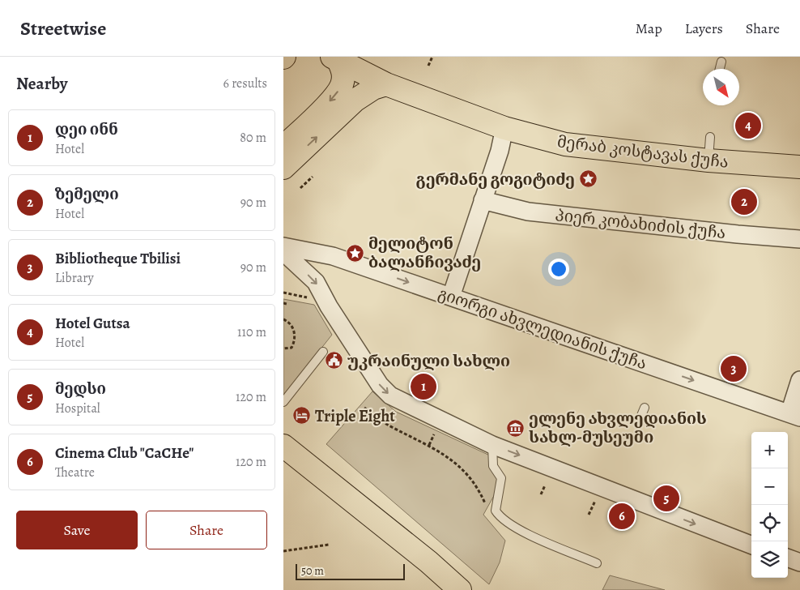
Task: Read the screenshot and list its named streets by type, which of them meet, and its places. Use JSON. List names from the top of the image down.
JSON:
{
  "streets": {
    "main road": ["მერაბ კოსტავას ქუჩა"],
    "street": ["პიერ კობახიძის ქუჩა", "გიორგი ახვლედიანის ქუჩა"]
  },
  "places": {
    "place": ["გერმანე გოგიტიძე", "მელიტონ ბალანჩივაძე"],
    "public building": ["უკრაინული სახლი"],
    "hotel": ["Triple Eight"],
    "museum": ["ელენე ახვლედიანის სახლ-მუსეუმი"]
  },
  "scale_bar": "50 m",
  "north": "bottom right",
  "page": {
    "header": "Streetwise",
    "nav": ["Map", "Layers", "Share"],
    "heading": ["Nearby", "6 results"],
    "list": [
      {
        "mark": "1",
        "name": "დეი ინნ",
        "note": "Hotel",
        "value": "80 m"
      },
      {
        "mark": "2",
        "name": "ზემელი",
        "note": "Hotel",
        "value": "90 m"
      },
      {
        "mark": "3",
        "name": "Bibliotheque Tbilisi",
        "note": "Library",
        "value": "90 m"
      },
      {
        "mark": "4",
        "name": "Hotel Gutsa",
        "note": "Hotel",
        "value": "110 m"
      },
      {
        "mark": "5",
        "name": "მედსი",
        "note": "Hospital",
        "value": "120 m"
      },
      {
        "mark": "6",
        "name": "Cinema Club \"CaCHe\"",
        "note": "Theatre",
        "value": "120 m"
      }
    ],
    "pins": [
      "4",
      "2",
      "3",
      "1",
      "5",
      "6"
    ],
    "map_buttons": ["+", "−"],
    "buttons": ["Save", "Share"],
    "scale": "50 m"
  }
}
